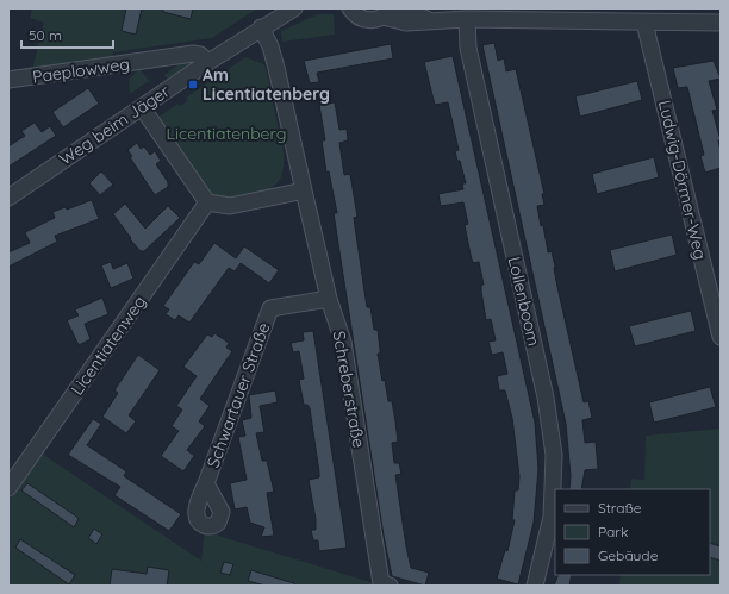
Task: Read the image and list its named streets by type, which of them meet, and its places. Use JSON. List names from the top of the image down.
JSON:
{
  "streets": {
    "street": [
      "Paeplowweg",
      "Weg beim Jäger",
      "Ludwig-Dörmer-Weg",
      "Lollenboom",
      "Licentiatenweg",
      "Schreberstraße",
      "Schwartauer Straße"
    ]
  },
  "crossings": [
    ["Paeplowweg", "Weg beim Jäger"],
    ["Schreberstraße", "Schwartauer Straße"]
  ],
  "parks": ["Licentiatenberg"],
  "places": {
    "transit": ["Am Licentiatenberg"]
  },
  "legend": ["Straße", "Park", "Gebäude"],
  "scale_bar": "50 m"
}
